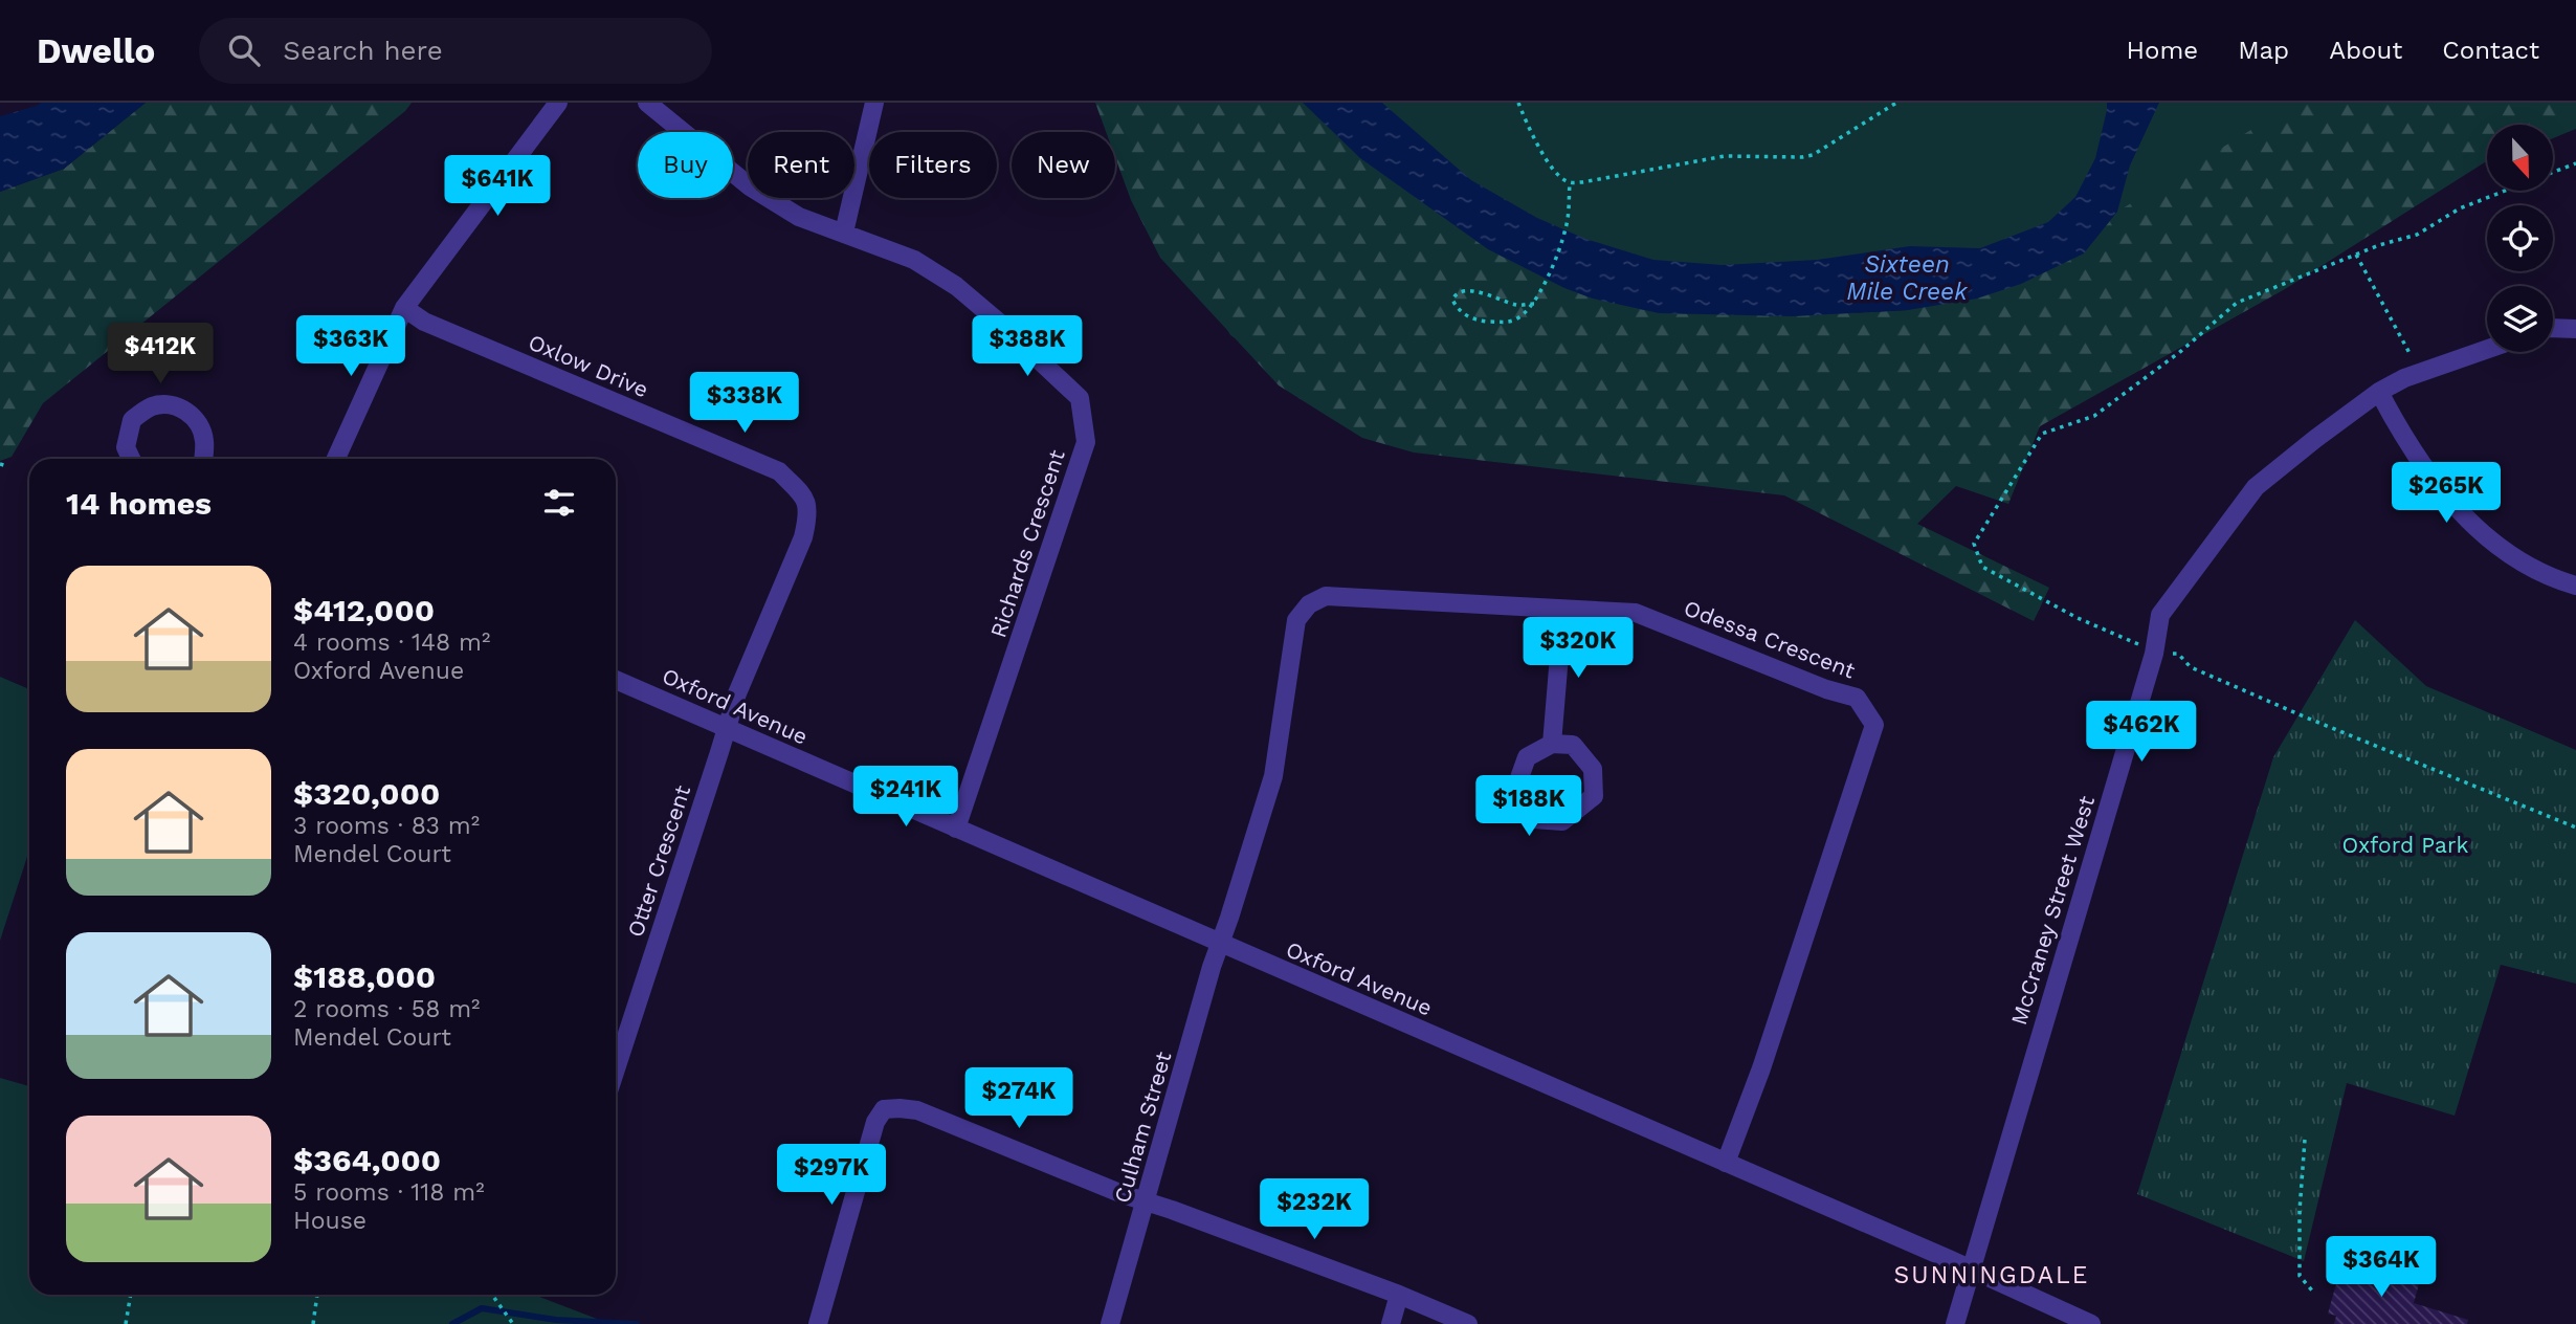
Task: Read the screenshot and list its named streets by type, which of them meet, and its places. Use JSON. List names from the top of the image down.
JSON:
{
  "streets": {
    "street": [
      "Oxlow Drive",
      "Richards Crescent",
      "Odessa Crescent",
      "Oxford Avenue",
      "Otter Crescent",
      "McCraney Street West",
      "Culham Street"
    ]
  },
  "crossings": [
    ["Oxlow Drive", "Oxford Avenue"],
    ["Oxlow Drive", "Otter Crescent"],
    ["Richards Crescent", "Oxford Avenue"],
    ["Odessa Crescent", "Oxford Avenue"],
    ["Odessa Crescent", "Culham Street"],
    ["Oxford Avenue", "Otter Crescent"],
    ["Oxford Avenue", "McCraney Street West"],
    ["Oxford Avenue", "Culham Street"]
  ],
  "districts": ["SUNNINGDALE"],
  "water": ["Sixteen Mile Creek"],
  "parks": ["Oxford Park"],
  "north": "bottom",
  "page": {
    "header": "Dwello",
    "search": "Search here",
    "nav": [
      "Home",
      "Map",
      "About",
      "Contact"
    ],
    "chip": [
      "Buy",
      "Rent",
      "Filters",
      "New"
    ],
    "price": [
      "$641K",
      "$363K",
      "$388K",
      "$412K",
      "$338K",
      "$265K",
      "$320K",
      "$462K",
      "$241K",
      "$188K",
      "$274K",
      "$297K",
      "$232K",
      "$364K"
    ],
    "heading": "14 homes",
    "list": [
      {
        "name": "$412,000",
        "note": "4 rooms · 148 m² · Oxford Avenue"
      },
      {
        "name": "$320,000",
        "note": "3 rooms · 83 m² · Mendel Court"
      },
      {
        "name": "$188,000",
        "note": "2 rooms · 58 m² · Mendel Court"
      },
      {
        "name": "$364,000",
        "note": "5 rooms · 118 m² · House"
      }
    ]
  }
}
